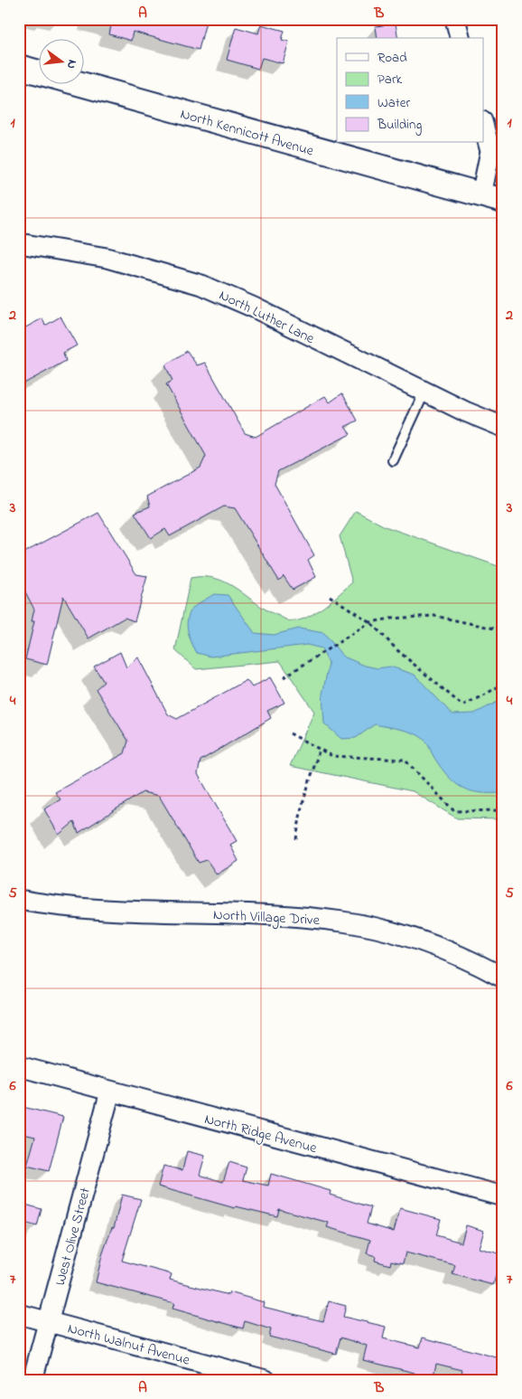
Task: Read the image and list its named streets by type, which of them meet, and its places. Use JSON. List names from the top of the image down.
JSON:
{
  "streets": {
    "street": [
      "North Kennicott Avenue",
      "North Luther Lane",
      "North Village Drive",
      "North Ridge Avenue",
      "West Olive Street",
      "North Walnut Avenue"
    ]
  },
  "crossings": [
    ["North Ridge Avenue", "West Olive Street"],
    ["West Olive Street", "North Walnut Avenue"]
  ],
  "legend": [
    "Road",
    "Park",
    "Water",
    "Building"
  ],
  "north": "right",
  "grid": {
    "columns": ["A", "B"],
    "rows": [
      "1",
      "2",
      "3",
      "4",
      "5",
      "6",
      "7"
    ]
  }
}
